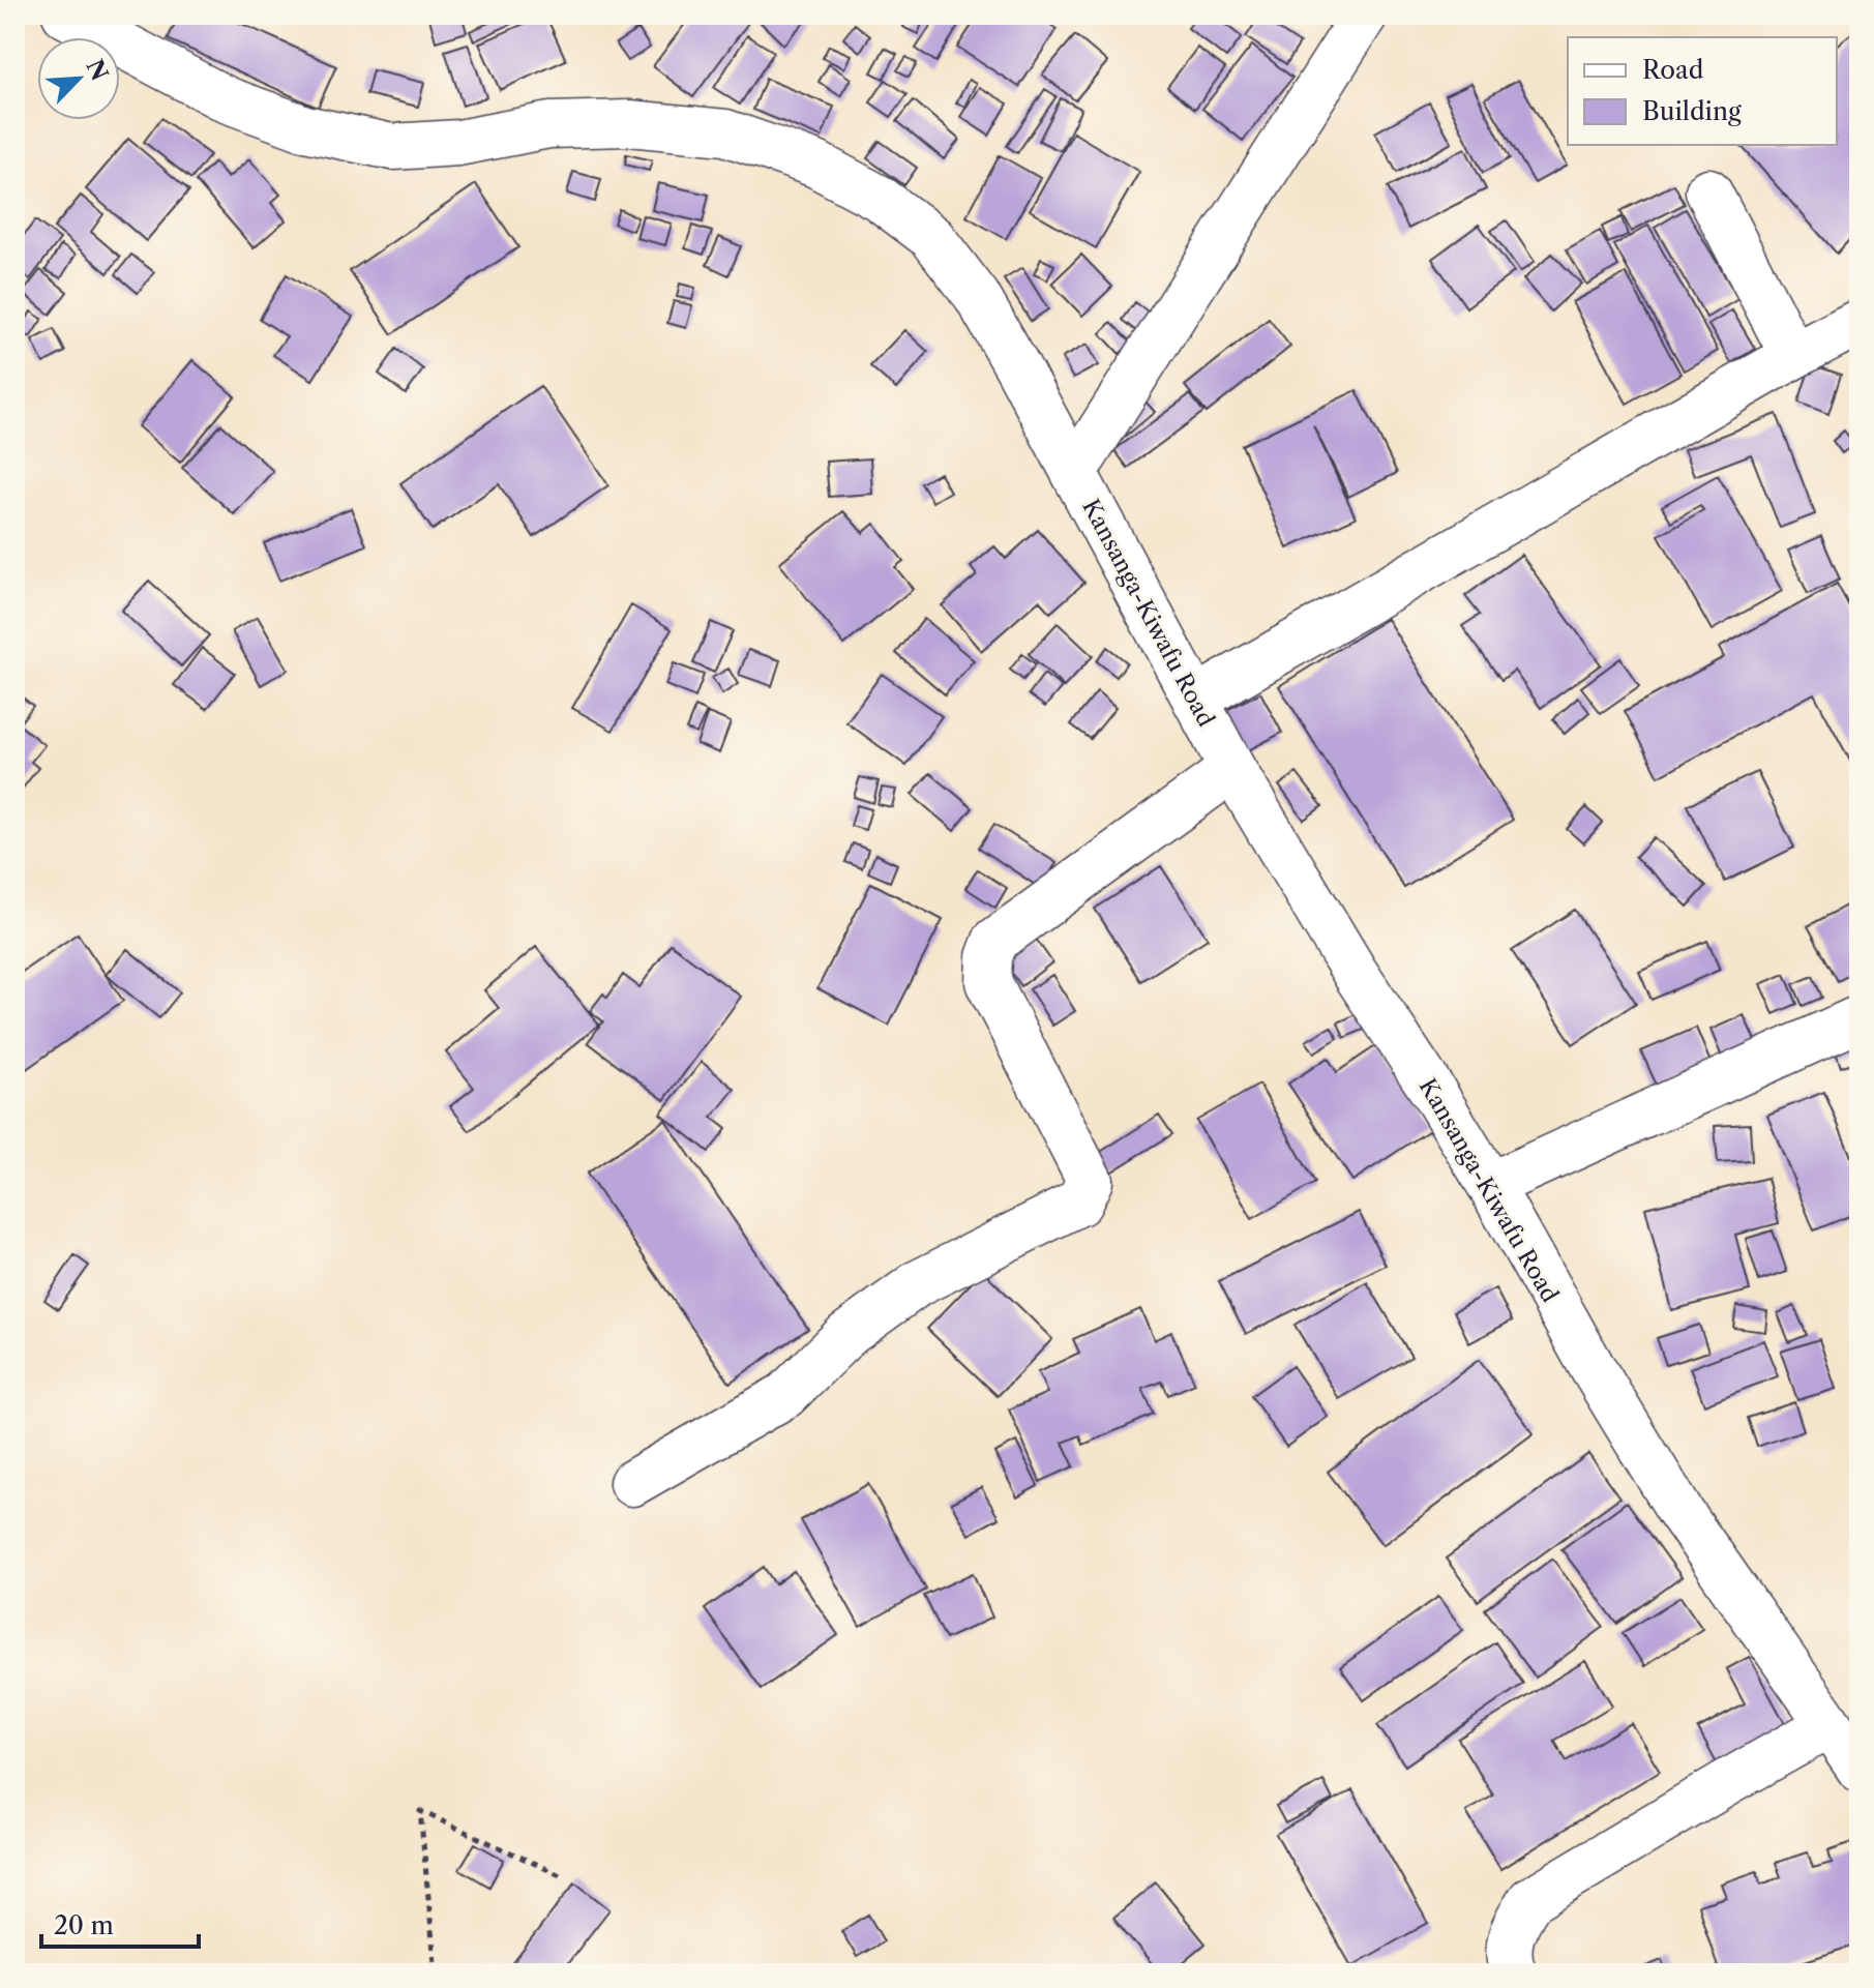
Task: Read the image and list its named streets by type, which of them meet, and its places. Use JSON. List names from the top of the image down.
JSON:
{
  "streets": {
    "street": ["Kansanga-Kiwafu Road"]
  },
  "legend": ["Road", "Building"],
  "scale_bar": "20 m",
  "north": "top right"
}
